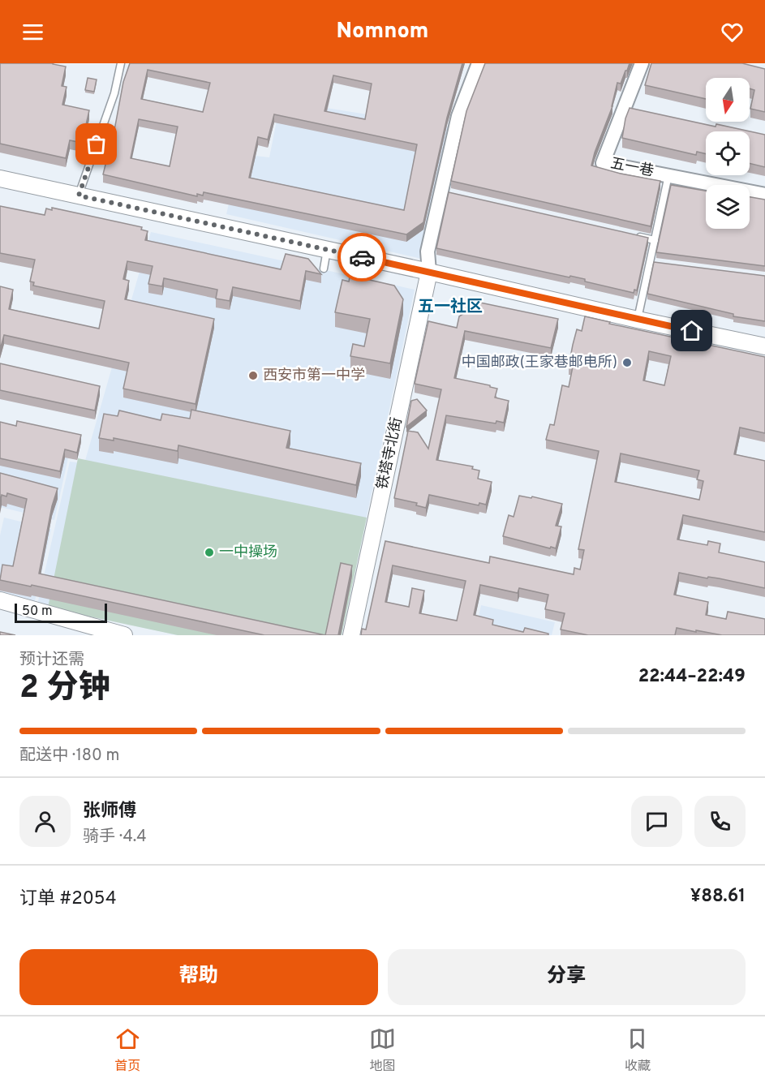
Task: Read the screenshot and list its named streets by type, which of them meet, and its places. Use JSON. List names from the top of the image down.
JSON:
{
  "streets": {
    "street": ["五一巷", "铁塔寺北街"]
  },
  "districts": ["五一社区"],
  "places": ["中国邮政(王家巷邮电所)", "西安市第一中学", "一中操场"],
  "scale_bar": "50 m",
  "north": "bottom",
  "page": {
    "header": "Nomnom",
    "scale": "50 m",
    "heading": ["2 分钟", "预计还需", "22:44–22:49"],
    "panel": [
      "张师傅",
      "骑手 · 4.4",
      "订单 #2054",
      "¥88.61"
    ],
    "bar": "配送中 · 180 m",
    "buttons": ["帮助", "分享"],
    "tabs": ["首页", "地图", "收藏"]
  }
}
